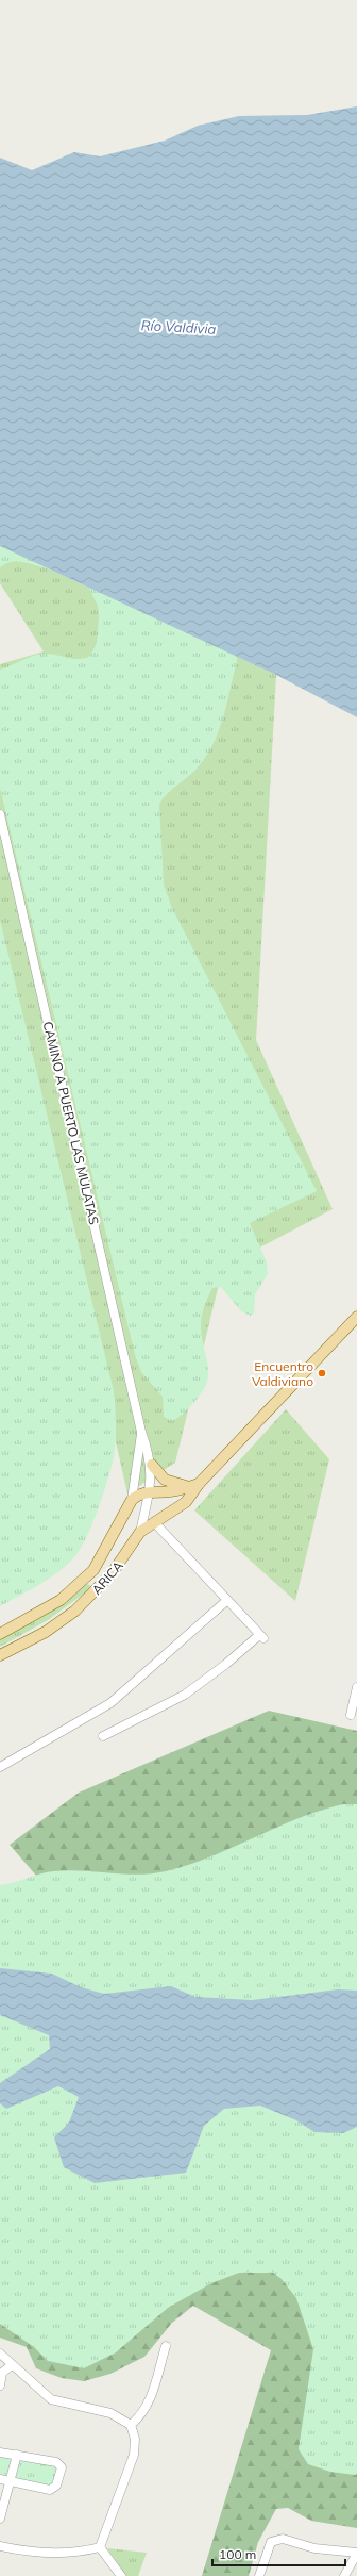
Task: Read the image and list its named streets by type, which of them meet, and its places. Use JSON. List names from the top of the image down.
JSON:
{
  "streets": {
    "main road": ["ARICA"],
    "street": ["CAMINO A PUERTO LAS MULATAS"]
  },
  "crossings": [
    ["CAMINO A PUERTO LAS MULATAS", "ARICA"]
  ],
  "water": ["Río Valdivia"],
  "places": ["Encuentro Valdiviano"],
  "scale_bar": "100 m"
}
